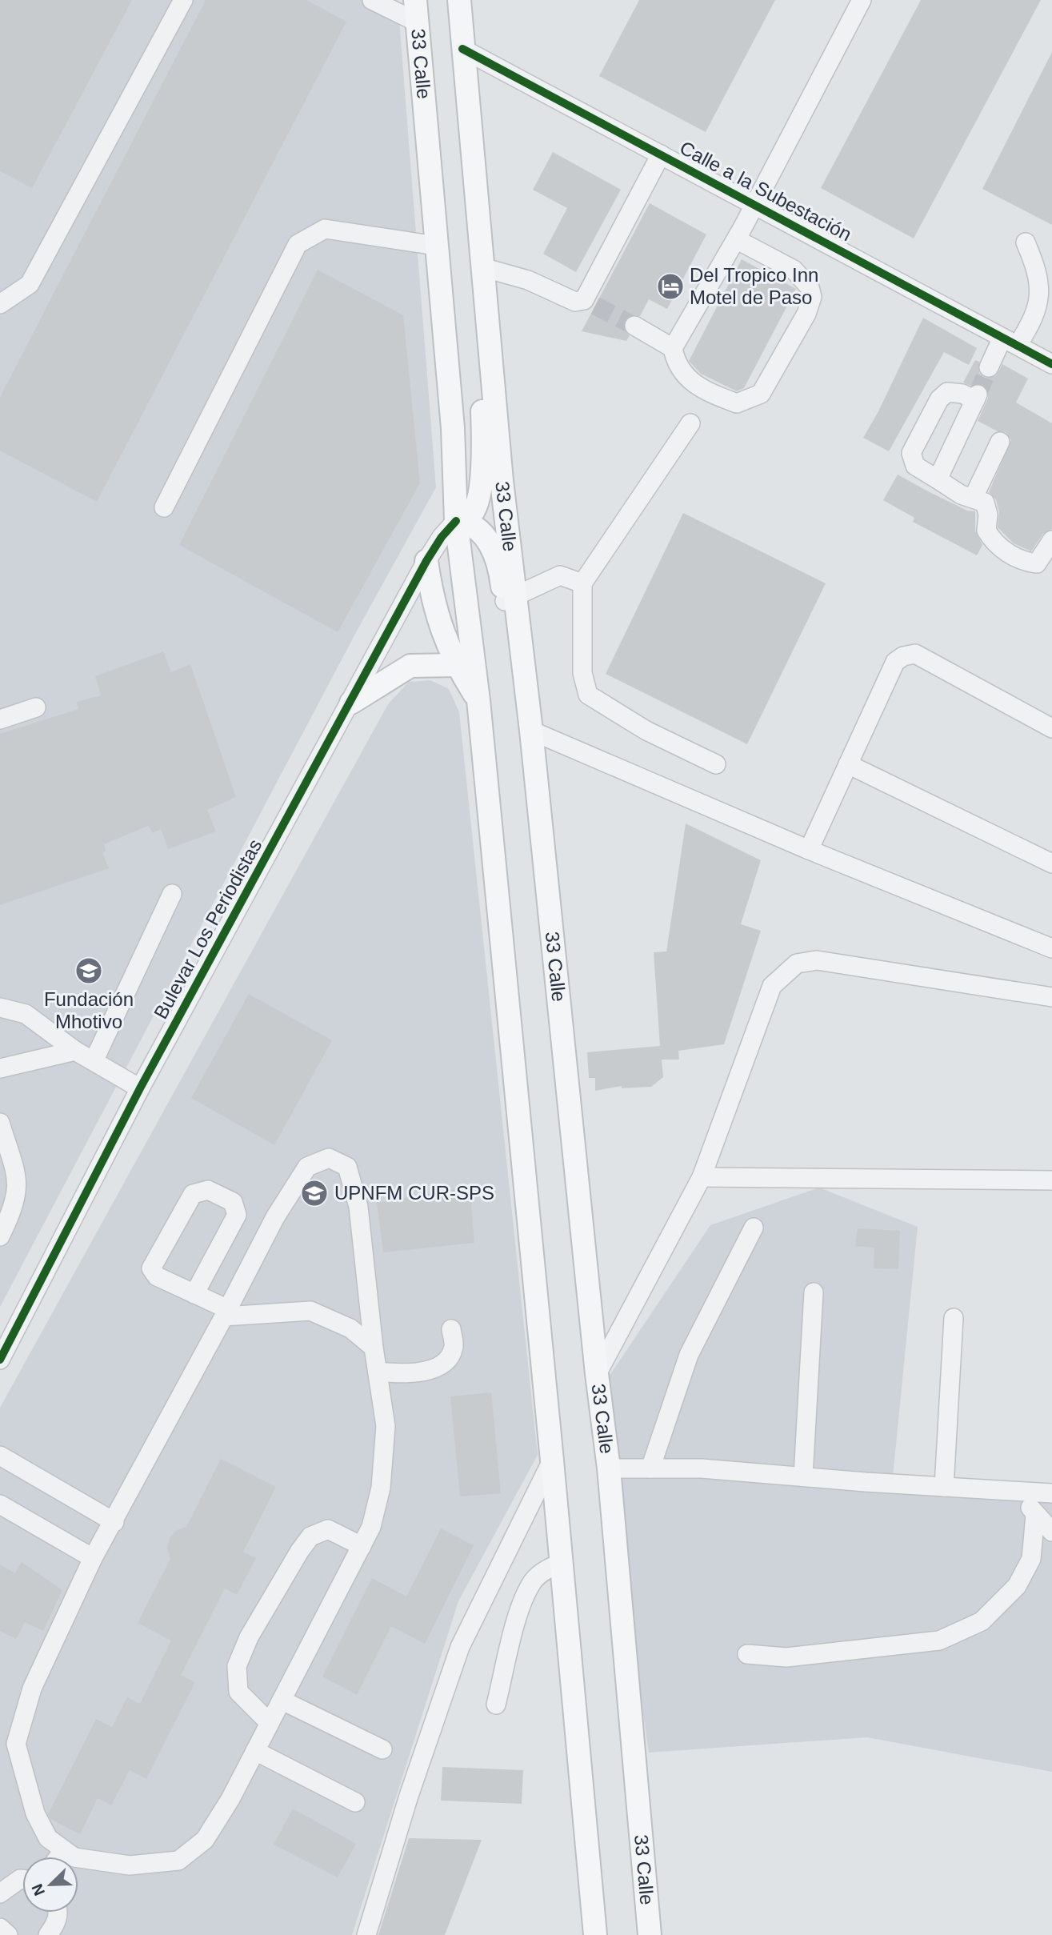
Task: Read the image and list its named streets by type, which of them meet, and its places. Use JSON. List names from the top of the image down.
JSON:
{
  "streets": {
    "main road": ["33 Calle"],
    "street": ["Calle a la Subestación", "Bulevar Los Periodistas"]
  },
  "crossings": [
    ["33 Calle", "Calle a la Subestación"],
    ["33 Calle", "Bulevar Los Periodistas"]
  ],
  "places": {
    "hotel": ["Del Tropico Inn Motel de Paso"],
    "school or university": ["Fundación Mhotivo", "UPNFM CUR-SPS"]
  },
  "north": "bottom left"
}
